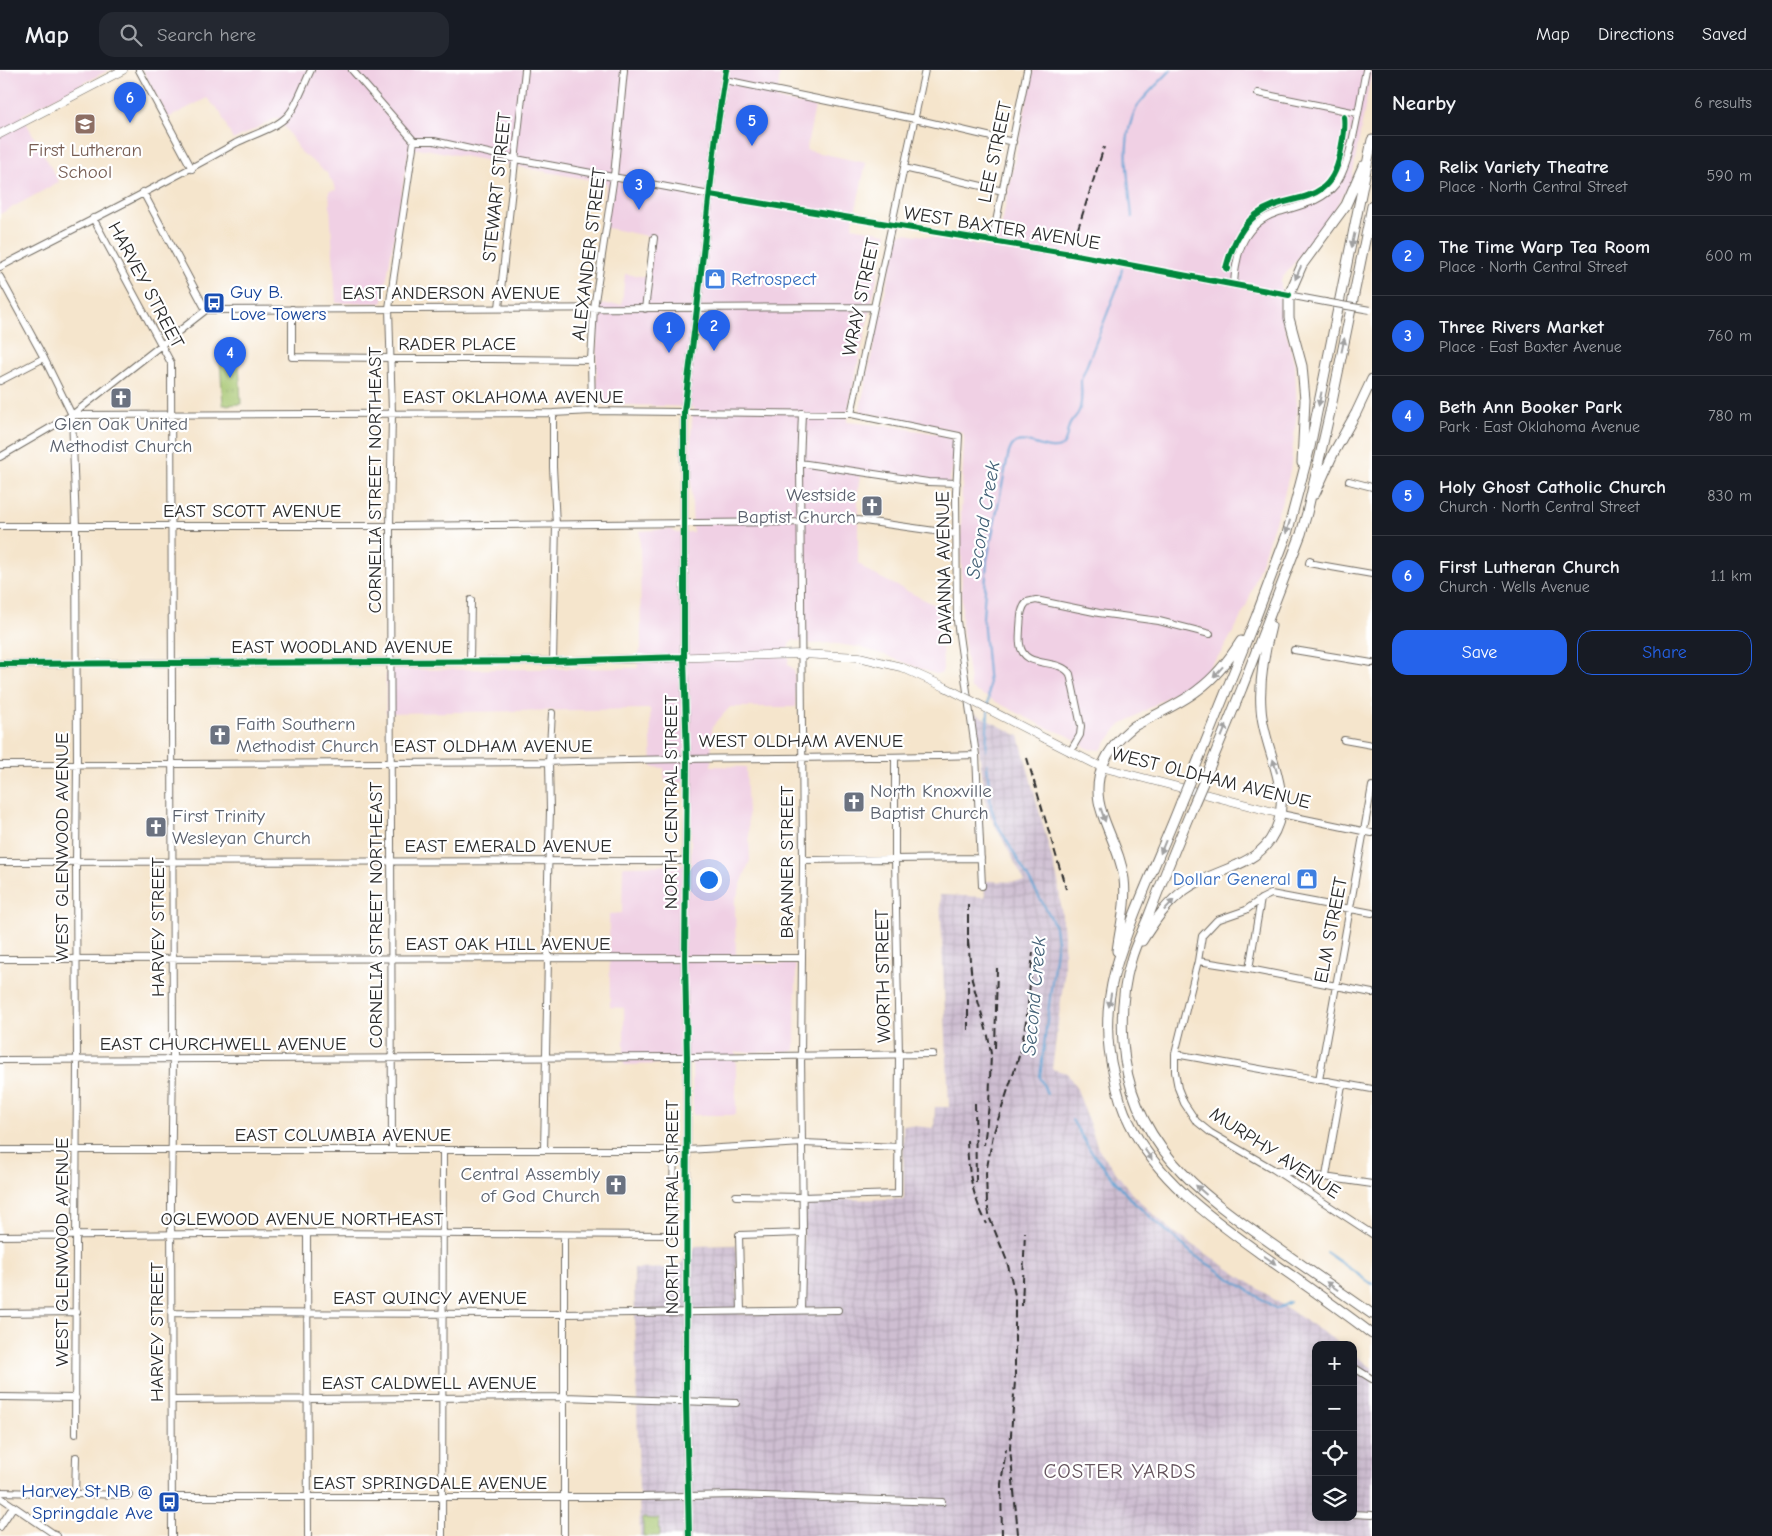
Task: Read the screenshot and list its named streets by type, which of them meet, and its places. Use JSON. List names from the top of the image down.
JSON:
{
  "streets": {
    "main road": ["EAST WOODLAND AVENUE", "WEST OLDHAM AVENUE", "NORTH CENTRAL STREET"],
    "street": [
      "LEE STREET",
      "STEWART STREET",
      "WEST BAXTER AVENUE",
      "ALEXANDER STREET",
      "HARVEY STREET",
      "EAST ANDERSON AVENUE",
      "WRAY STREET",
      "RADER PLACE",
      "EAST OKLAHOMA AVENUE",
      "CORNELIA STREET NORTHEAST",
      "EAST SCOTT AVENUE",
      "DAVANNA AVENUE",
      "EAST OLDHAM AVENUE",
      "EAST EMERALD AVENUE",
      "WEST GLENWOOD AVENUE",
      "BRANNER STREET",
      "ELM STREET",
      "EAST OAK HILL AVENUE",
      "WORTH STREET",
      "EAST CHURCHWELL AVENUE",
      "EAST COLUMBIA AVENUE",
      "MURPHY AVENUE",
      "OGLEWOOD AVENUE NORTHEAST",
      "EAST QUINCY AVENUE",
      "EAST CALDWELL AVENUE",
      "EAST SPRINGDALE AVENUE"
    ]
  },
  "crossings": [
    ["LEE STREET", "WEST BAXTER AVENUE"],
    ["STEWART STREET", "WEST BAXTER AVENUE"],
    ["STEWART STREET", "EAST ANDERSON AVENUE"],
    ["WEST BAXTER AVENUE", "ALEXANDER STREET"],
    ["WEST BAXTER AVENUE", "WRAY STREET"],
    ["WEST BAXTER AVENUE", "CORNELIA STREET NORTHEAST"],
    ["WEST BAXTER AVENUE", "NORTH CENTRAL STREET"],
    ["ALEXANDER STREET", "EAST ANDERSON AVENUE"],
    ["ALEXANDER STREET", "RADER PLACE"],
    ["ALEXANDER STREET", "EAST OKLAHOMA AVENUE"],
    ["HARVEY STREET", "EAST OKLAHOMA AVENUE"],
    ["HARVEY STREET", "EAST SCOTT AVENUE"],
    ["HARVEY STREET", "EAST WOODLAND AVENUE"],
    ["HARVEY STREET", "EAST OLDHAM AVENUE"],
    ["HARVEY STREET", "EAST EMERALD AVENUE"],
    ["HARVEY STREET", "EAST OAK HILL AVENUE"],
    ["HARVEY STREET", "EAST CHURCHWELL AVENUE"],
    ["HARVEY STREET", "EAST COLUMBIA AVENUE"],
    ["HARVEY STREET", "OGLEWOOD AVENUE NORTHEAST"],
    ["HARVEY STREET", "EAST QUINCY AVENUE"],
    ["HARVEY STREET", "EAST CALDWELL AVENUE"],
    ["HARVEY STREET", "EAST SPRINGDALE AVENUE"],
    ["EAST ANDERSON AVENUE", "WRAY STREET"],
    ["EAST ANDERSON AVENUE", "RADER PLACE"],
    ["EAST ANDERSON AVENUE", "CORNELIA STREET NORTHEAST"],
    ["EAST ANDERSON AVENUE", "NORTH CENTRAL STREET"],
    ["WRAY STREET", "EAST OKLAHOMA AVENUE"],
    ["RADER PLACE", "CORNELIA STREET NORTHEAST"],
    ["EAST OKLAHOMA AVENUE", "CORNELIA STREET NORTHEAST"],
    ["EAST OKLAHOMA AVENUE", "DAVANNA AVENUE"],
    ["EAST OKLAHOMA AVENUE", "NORTH CENTRAL STREET"],
    ["EAST OKLAHOMA AVENUE", "WEST GLENWOOD AVENUE"],
    ["EAST OKLAHOMA AVENUE", "BRANNER STREET"],
    ["CORNELIA STREET NORTHEAST", "EAST SCOTT AVENUE"],
    ["CORNELIA STREET NORTHEAST", "EAST WOODLAND AVENUE"],
    ["CORNELIA STREET NORTHEAST", "EAST OLDHAM AVENUE"],
    ["CORNELIA STREET NORTHEAST", "EAST EMERALD AVENUE"],
    ["CORNELIA STREET NORTHEAST", "EAST OAK HILL AVENUE"],
    ["CORNELIA STREET NORTHEAST", "EAST CHURCHWELL AVENUE"],
    ["CORNELIA STREET NORTHEAST", "EAST COLUMBIA AVENUE"],
    ["EAST SCOTT AVENUE", "NORTH CENTRAL STREET"],
    ["EAST SCOTT AVENUE", "WEST GLENWOOD AVENUE"],
    ["EAST SCOTT AVENUE", "BRANNER STREET"],
    ["DAVANNA AVENUE", "WEST OLDHAM AVENUE"],
    ["EAST WOODLAND AVENUE", "WEST OLDHAM AVENUE"],
    ["EAST WOODLAND AVENUE", "NORTH CENTRAL STREET"],
    ["EAST WOODLAND AVENUE", "WEST GLENWOOD AVENUE"],
    ["EAST WOODLAND AVENUE", "BRANNER STREET"],
    ["WEST OLDHAM AVENUE", "EAST OLDHAM AVENUE"],
    ["WEST OLDHAM AVENUE", "NORTH CENTRAL STREET"],
    ["WEST OLDHAM AVENUE", "BRANNER STREET"],
    ["WEST OLDHAM AVENUE", "ELM STREET"],
    ["WEST OLDHAM AVENUE", "WORTH STREET"],
    ["EAST OLDHAM AVENUE", "NORTH CENTRAL STREET"],
    ["EAST OLDHAM AVENUE", "WEST GLENWOOD AVENUE"],
    ["NORTH CENTRAL STREET", "EAST EMERALD AVENUE"],
    ["NORTH CENTRAL STREET", "EAST OAK HILL AVENUE"],
    ["NORTH CENTRAL STREET", "EAST CHURCHWELL AVENUE"],
    ["NORTH CENTRAL STREET", "EAST COLUMBIA AVENUE"],
    ["NORTH CENTRAL STREET", "EAST QUINCY AVENUE"],
    ["NORTH CENTRAL STREET", "EAST CALDWELL AVENUE"],
    ["NORTH CENTRAL STREET", "EAST SPRINGDALE AVENUE"],
    ["EAST EMERALD AVENUE", "WEST GLENWOOD AVENUE"],
    ["WEST GLENWOOD AVENUE", "EAST OAK HILL AVENUE"],
    ["WEST GLENWOOD AVENUE", "EAST CHURCHWELL AVENUE"],
    ["WEST GLENWOOD AVENUE", "EAST COLUMBIA AVENUE"],
    ["WEST GLENWOOD AVENUE", "OGLEWOOD AVENUE NORTHEAST"],
    ["BRANNER STREET", "EAST OAK HILL AVENUE"],
    ["BRANNER STREET", "WORTH STREET"],
    ["BRANNER STREET", "EAST CHURCHWELL AVENUE"],
    ["BRANNER STREET", "EAST COLUMBIA AVENUE"],
    ["BRANNER STREET", "EAST QUINCY AVENUE"],
    ["ELM STREET", "MURPHY AVENUE"],
    ["WORTH STREET", "EAST CHURCHWELL AVENUE"],
    ["WORTH STREET", "EAST COLUMBIA AVENUE"],
    ["EAST COLUMBIA AVENUE", "OGLEWOOD AVENUE NORTHEAST"]
  ],
  "districts": ["COSTER YARDS"],
  "water": ["Second Creek"],
  "places": {
    "school or university": ["First Lutheran School"],
    "shop": ["Retrospect", "Dollar General"],
    "bus stop": ["Guy B. Love Towers", "Harvey St NB @ Springdale Ave"],
    "church": [
      "Glen Oak United Methodist Church",
      "Westside Baptist Church",
      "Faith Southern Methodist Church",
      "North Knoxville Baptist Church",
      "First Trinity Wesleyan Church",
      "Central Assembly of God Church"
    ]
  },
  "page": {
    "header": "Map",
    "search": "Search here",
    "nav": ["Map", "Directions", "Saved"],
    "heading": ["Nearby", "6 results"],
    "pins": [
      "6",
      "5",
      "3",
      "2",
      "1",
      "4"
    ],
    "list": [
      {
        "mark": "1",
        "name": "Relix Variety Theatre",
        "note": "Place · North Central Street",
        "value": "590 m"
      },
      {
        "mark": "2",
        "name": "The Time Warp Tea Room",
        "note": "Place · North Central Street",
        "value": "600 m"
      },
      {
        "mark": "3",
        "name": "Three Rivers Market",
        "note": "Place · East Baxter Avenue",
        "value": "760 m"
      },
      {
        "mark": "4",
        "name": "Beth Ann Booker Park",
        "note": "Park · East Oklahoma Avenue",
        "value": "780 m"
      },
      {
        "mark": "5",
        "name": "Holy Ghost Catholic Church",
        "note": "Church · North Central Street",
        "value": "830 m"
      },
      {
        "mark": "6",
        "name": "First Lutheran Church",
        "note": "Church · Wells Avenue",
        "value": "1.1 km"
      }
    ],
    "buttons": ["Save", "Share"],
    "map_buttons": ["+", "−"]
  }
}
